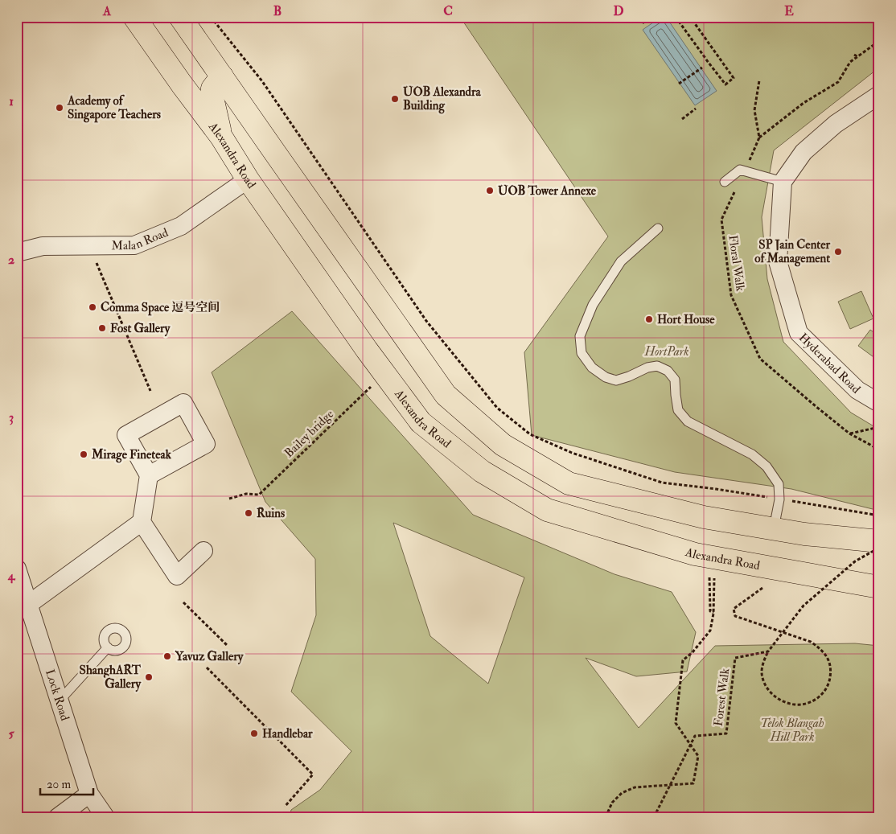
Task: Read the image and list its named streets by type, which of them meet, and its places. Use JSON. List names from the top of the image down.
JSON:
{
  "streets": {
    "main road": ["Alexandra Road"],
    "street": ["Malan Road", "Hyderabad Road", "Lock Road"],
    "path": ["Floral Walk", "Bailey bridge", "Forest Walk"]
  },
  "crossings": [
    ["Alexandra Road", "Malan Road"]
  ],
  "parks": ["HortPark", "Telok Blangah Hill Park"],
  "places": [
    "UOB Alexandra Building",
    "Academy of Singapore Teachers",
    "UOB Tower Annexe",
    "SP Jain Center of Management",
    "Comma Space 逗号空间",
    "Hort House",
    "Fost Gallery",
    "Mirage Fineteak",
    "Ruins",
    "Yavuz Gallery",
    "ShanghART Gallery",
    "Handlebar"
  ],
  "scale_bar": "20 m",
  "grid": {
    "columns": [
      "A",
      "B",
      "C",
      "D",
      "E"
    ],
    "rows": [
      "1",
      "2",
      "3",
      "4",
      "5"
    ]
  }
}
